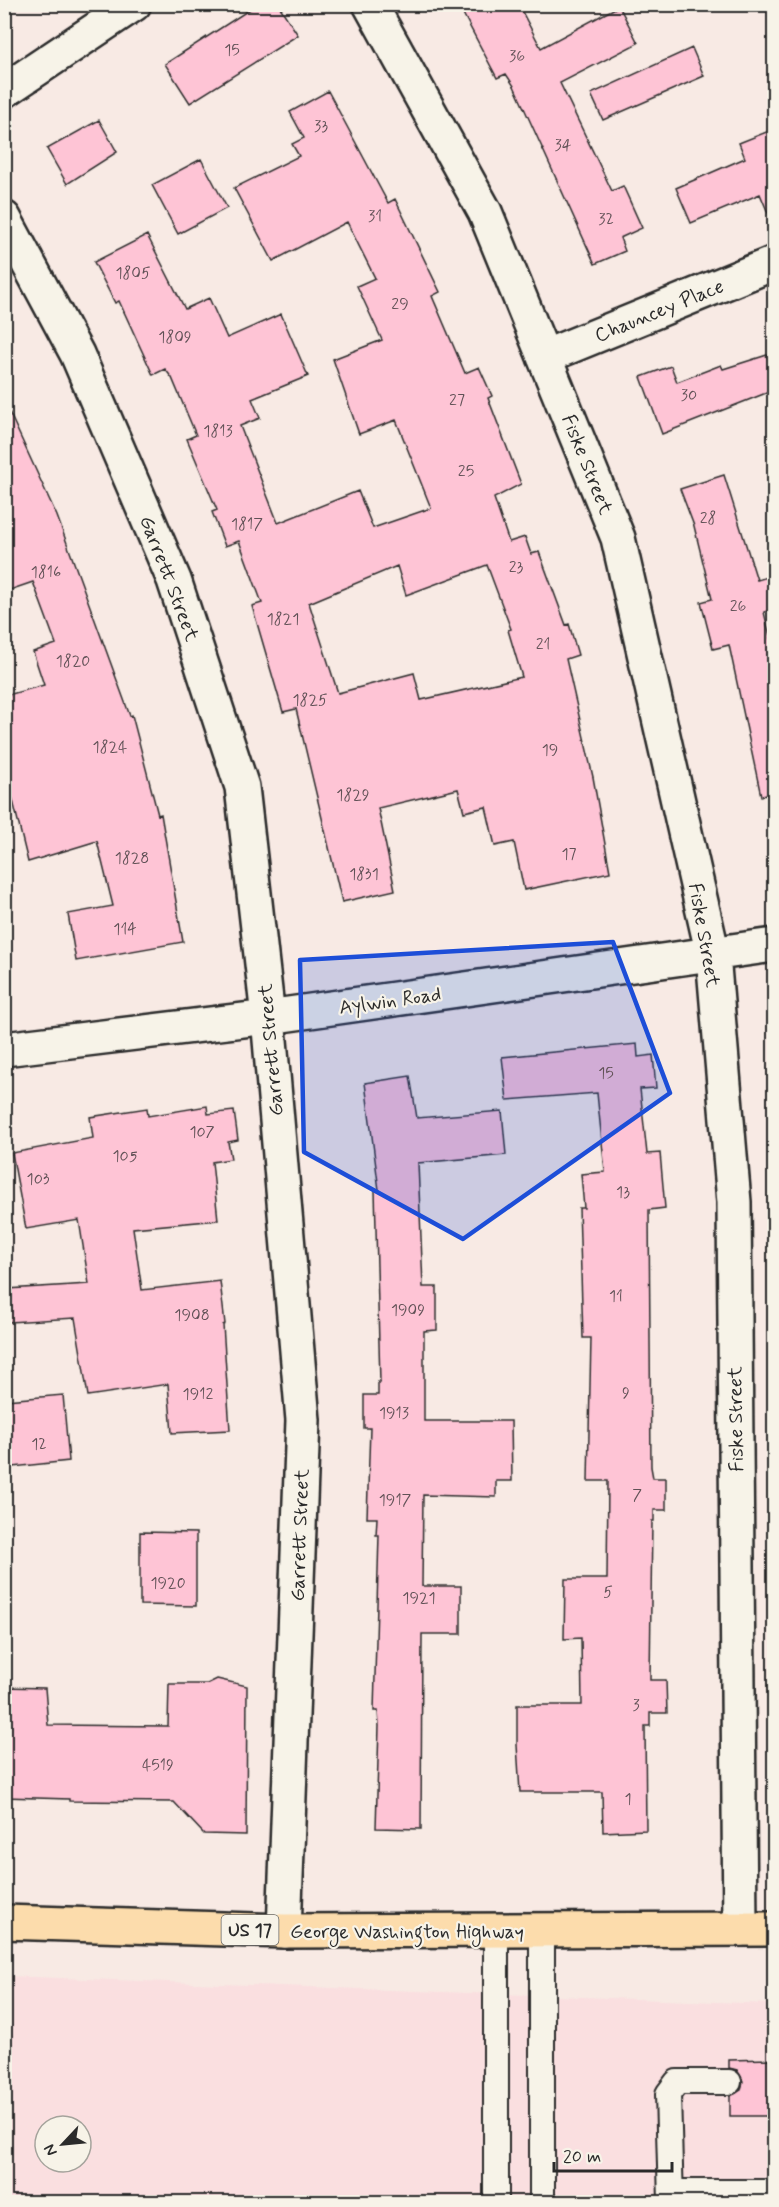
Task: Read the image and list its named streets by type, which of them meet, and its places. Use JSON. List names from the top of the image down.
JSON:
{
  "streets": {
    "main road": ["US 17", "George Washington Highway"],
    "street": [
      "Chauncey Place",
      "Fiske Street",
      "Garrett Street",
      "Aylwin Road"
    ]
  },
  "crossings": [
    ["Chauncey Place", "Fiske Street"],
    ["Fiske Street", "Aylwin Road"],
    ["Fiske Street", "George Washington Highway"],
    ["Garrett Street", "Aylwin Road"],
    ["Garrett Street", "George Washington Highway"]
  ],
  "house_numbers": [
    "15",
    "36",
    "33",
    "34",
    "31",
    "32",
    "1805",
    "29",
    "1809",
    "30",
    "27",
    "1813",
    "25",
    "28",
    "1817",
    "23",
    "1816",
    "26",
    "1821",
    "21",
    "1820",
    "1825",
    "1824",
    "19",
    "1829",
    "17",
    "1828",
    "1831",
    "114",
    "15",
    "107",
    "105",
    "103",
    "13",
    "11",
    "1909",
    "1908",
    "9",
    "1912",
    "1913",
    "12",
    "7",
    "1917",
    "1920",
    "5",
    "1921",
    "3",
    "4519",
    "1"
  ],
  "scale_bar": "20 m",
  "north": "bottom left"
}
